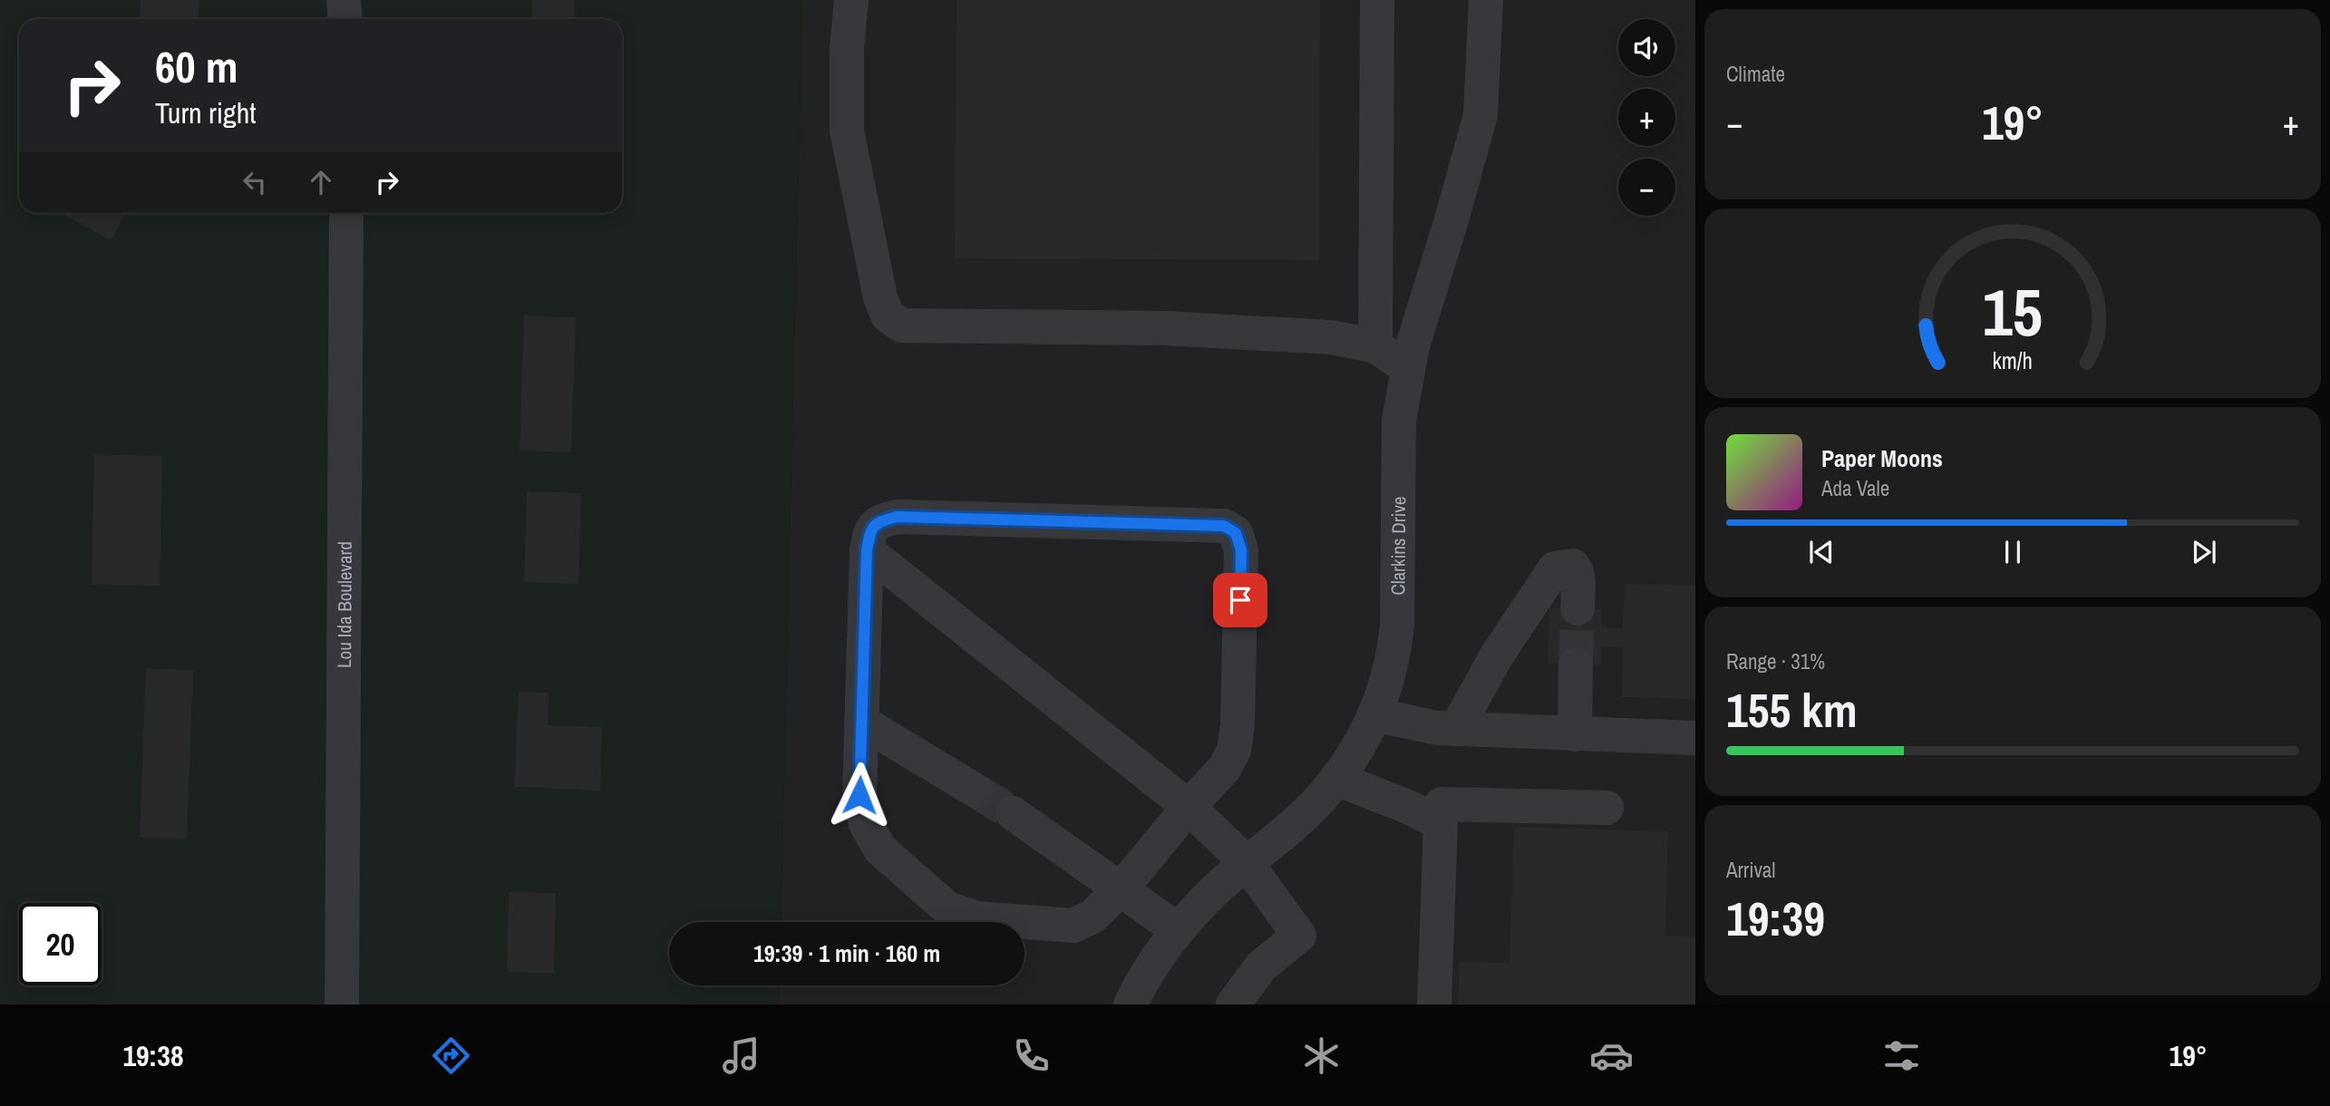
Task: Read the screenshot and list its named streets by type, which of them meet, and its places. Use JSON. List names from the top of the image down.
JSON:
{
  "streets": {
    "street": ["Clarkins Drive", "Lou Ida Boulevard"]
  },
  "page": {
    "tile": [
      "Climate",
      ["Range · 31%", "155 km"],
      ["Arrival", "19:39"]
    ],
    "map_buttons": ["+", "−"],
    "turn": ["60 m", "Turn right"],
    "heat": ["−", "19°", "+"],
    "song": ["Paper Moons", "Ada Vale"],
    "limit": "20",
    "trip": "19:39 · 1 min · 160 m",
    "tabs": ["19:38", "19°"],
    "gauge": ["15", "km/h"]
  }
}
